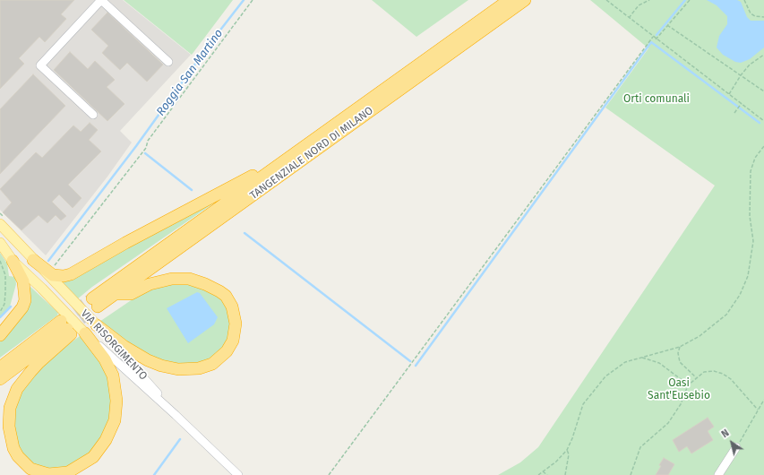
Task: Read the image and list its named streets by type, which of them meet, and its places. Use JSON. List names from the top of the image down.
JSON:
{
  "streets": {
    "highway": ["TANGENZIALE NORD DI MILANO"],
    "main road": ["VIA RISORGIMENTO"]
  },
  "water": ["Roggia San Martino"],
  "parks": ["Orti comunali", "Oasi Sant'Eusebio"],
  "north": "top left"
}
